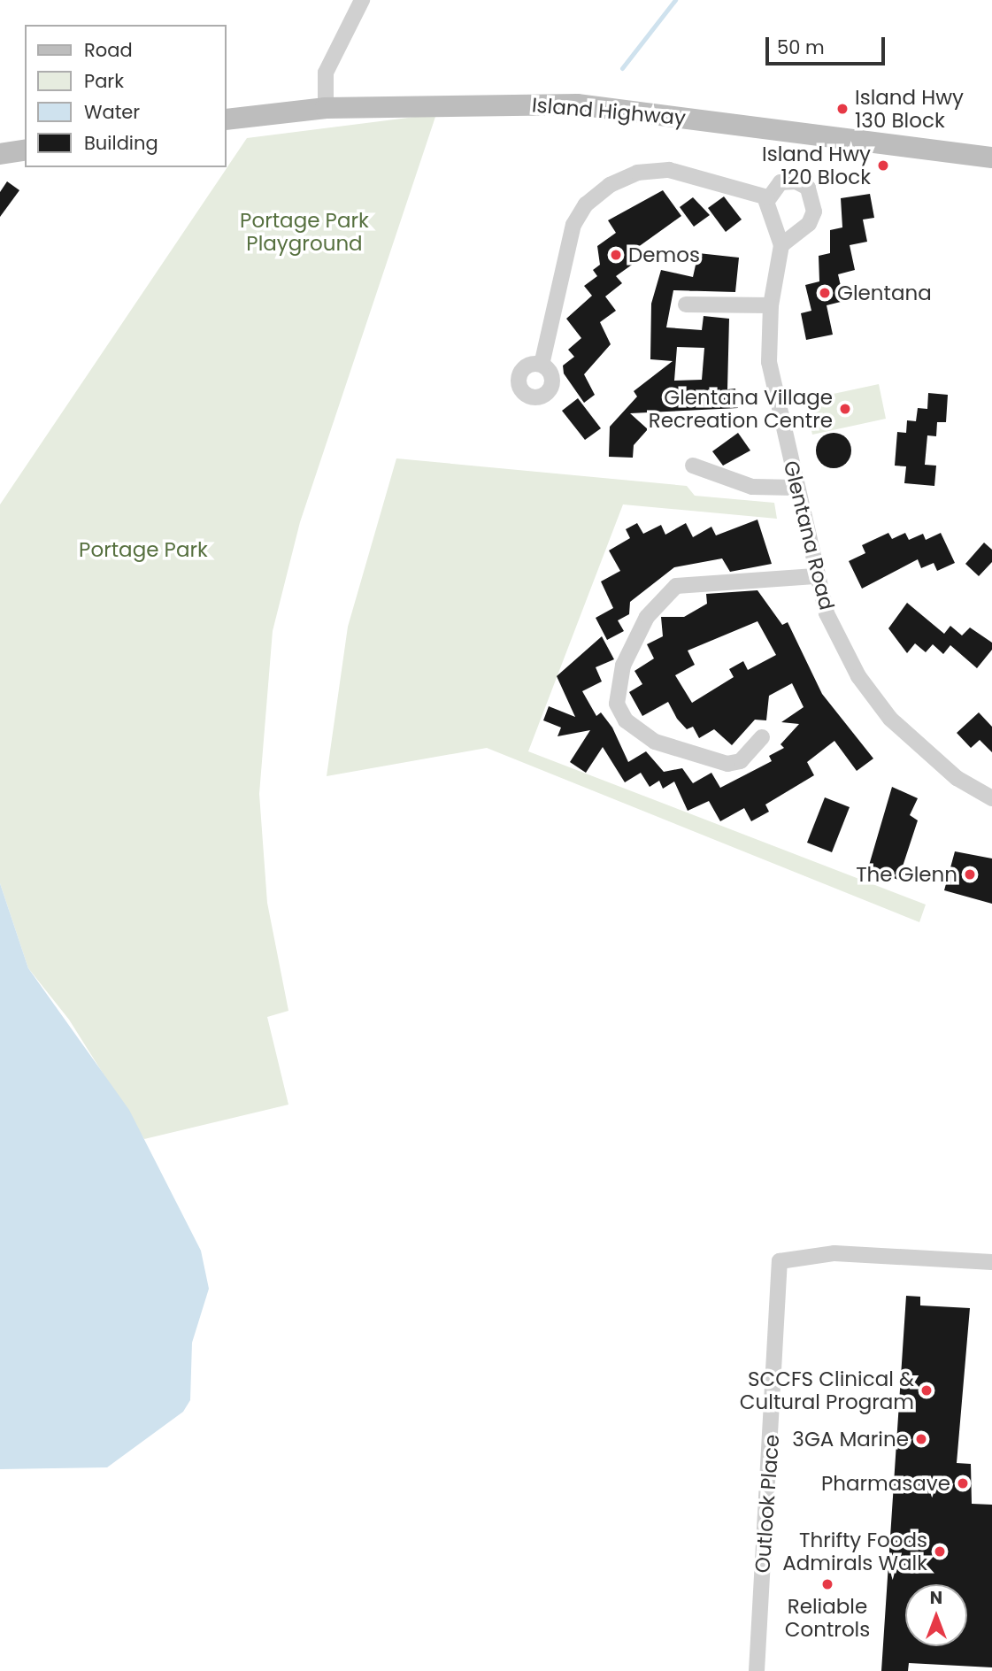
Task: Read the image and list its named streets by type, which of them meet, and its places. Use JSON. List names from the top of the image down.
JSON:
{
  "streets": {
    "main road": ["Island Highway"],
    "street": ["Glentana Road", "Outlook Place"]
  },
  "parks": ["Portage Park Playground", "Portage Park"],
  "places": [
    "Island Hwy 130 Block",
    "Island Hwy 120 Block",
    "Demos",
    "Glentana",
    "Glentana Village Recreation Centre",
    "The Glenn",
    "SCCFS Clinical & Cultural Program",
    "3GA Marine",
    "Pharmasave",
    "Thrifty Foods Admirals Walk",
    "Reliable Controls"
  ],
  "legend": [
    "Road",
    "Park",
    "Water",
    "Building"
  ],
  "scale_bar": "50 m",
  "north": "top"
}
